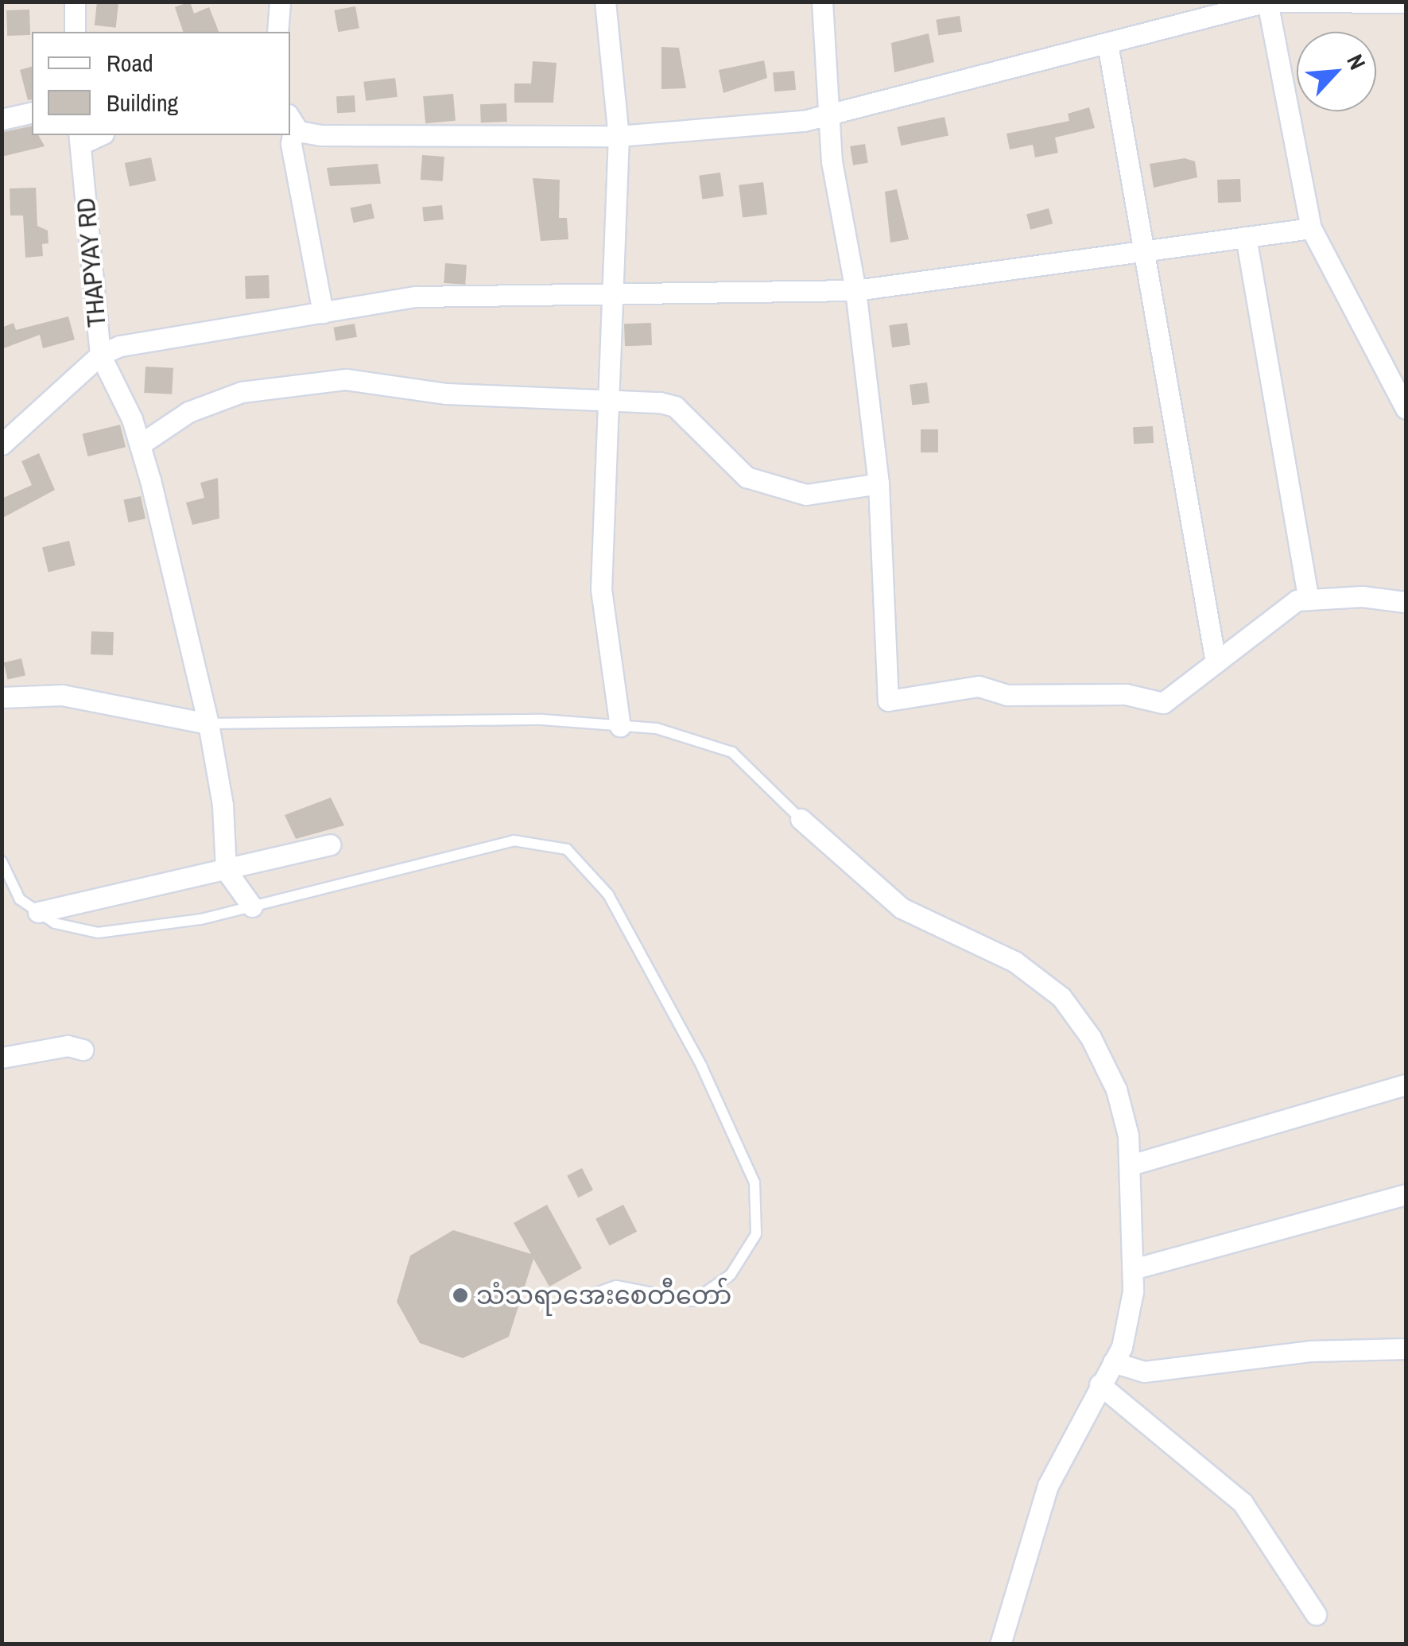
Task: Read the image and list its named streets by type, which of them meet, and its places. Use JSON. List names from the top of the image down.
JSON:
{
  "streets": {
    "street": ["THAPYAY RD"]
  },
  "places": ["သံသရာအေးစေတီတော်"],
  "legend": ["Road", "Building"],
  "north": "top right"
}
